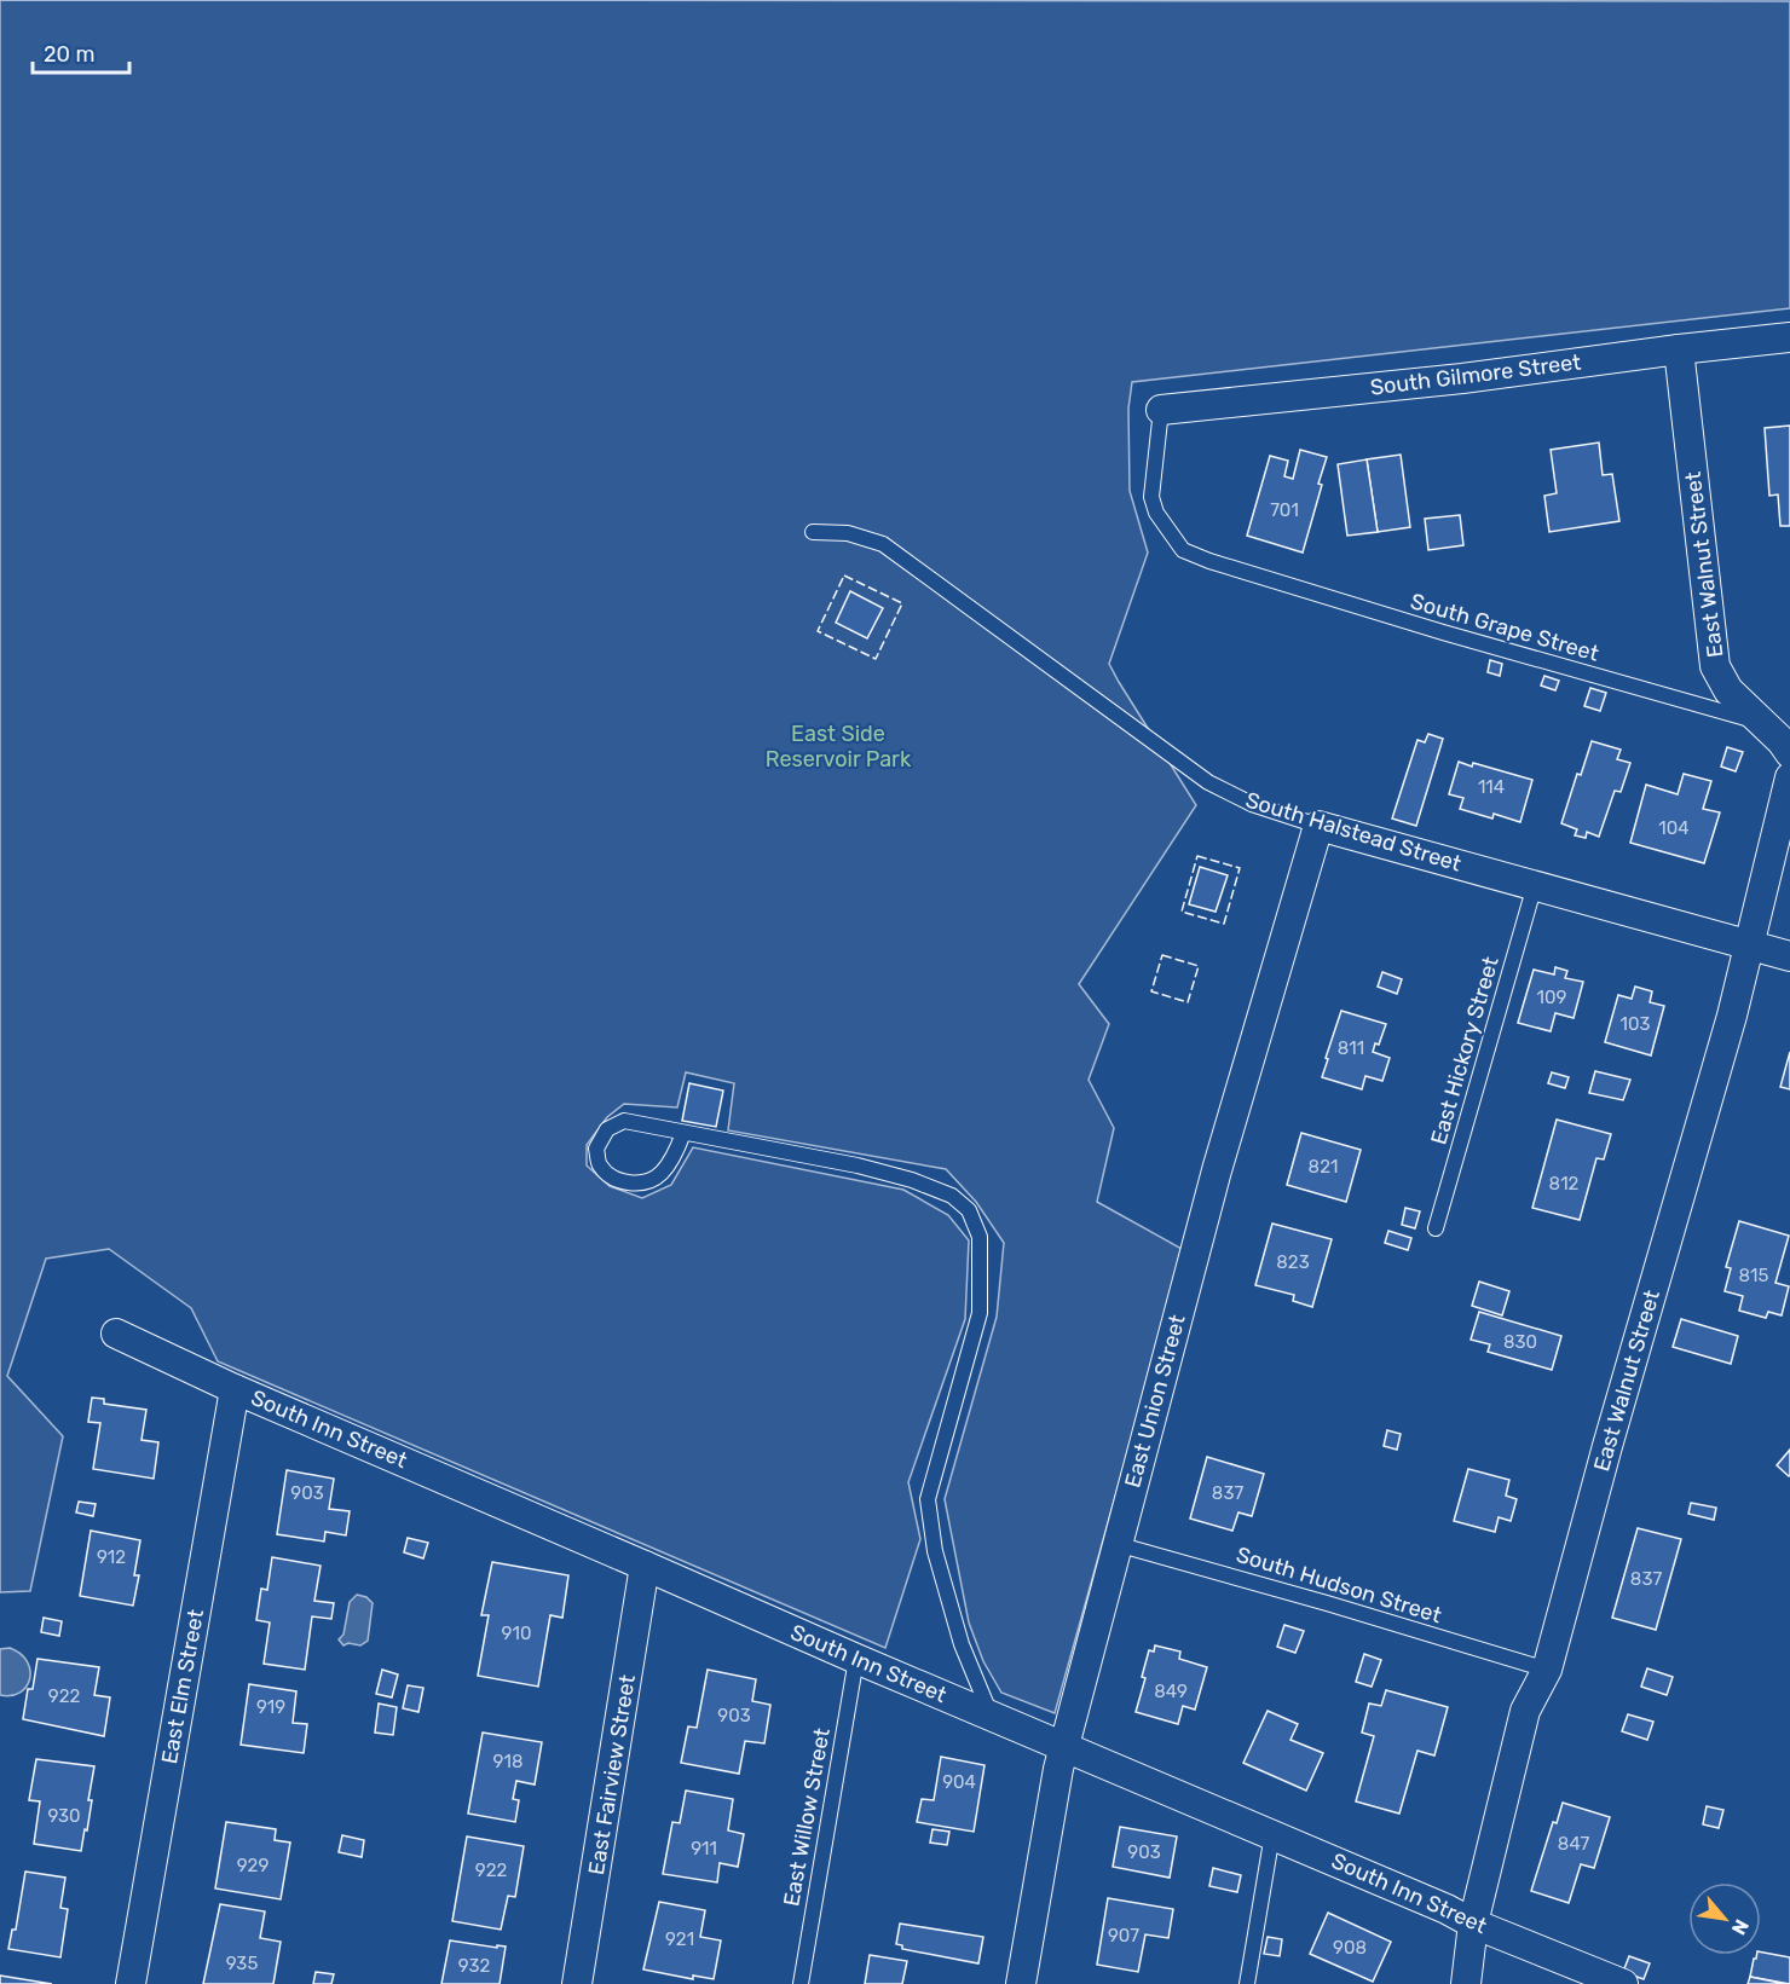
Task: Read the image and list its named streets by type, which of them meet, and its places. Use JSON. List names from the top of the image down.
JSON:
{
  "streets": {
    "street": [
      "South Gilmore Street",
      "East Walnut Street",
      "South Halstead Street",
      "East Union Street",
      "South Inn Street",
      "East Elm Street",
      "East Fairview Street"
    ],
    "lane": [
      "South Grape Street",
      "East Hickory Street",
      "South Hudson Street",
      "East Willow Street"
    ]
  },
  "crossings": [
    ["South Gilmore Street", "East Walnut Street"],
    ["South Gilmore Street", "South Grape Street"],
    ["East Walnut Street", "South Grape Street"],
    ["East Walnut Street", "South Halstead Street"],
    ["East Walnut Street", "South Inn Street"],
    ["East Walnut Street", "South Hudson Street"],
    ["South Halstead Street", "East Hickory Street"],
    ["South Halstead Street", "East Union Street"],
    ["East Union Street", "South Inn Street"],
    ["East Union Street", "South Hudson Street"],
    ["South Inn Street", "East Elm Street"],
    ["South Inn Street", "East Fairview Street"],
    ["South Inn Street", "East Willow Street"]
  ],
  "parks": ["East Side Reservoir Park"],
  "house_numbers": [
    "701",
    "114",
    "104",
    "109",
    "103",
    "811",
    "821",
    "812",
    "823",
    "815",
    "830",
    "903",
    "837",
    "912",
    "837",
    "910",
    "849",
    "922",
    "919",
    "903",
    "918",
    "904",
    "930",
    "847",
    "911",
    "903",
    "929",
    "922",
    "907",
    "921",
    "908",
    "935",
    "932"
  ],
  "scale_bar": "20 m",
  "north": "bottom right"
}
